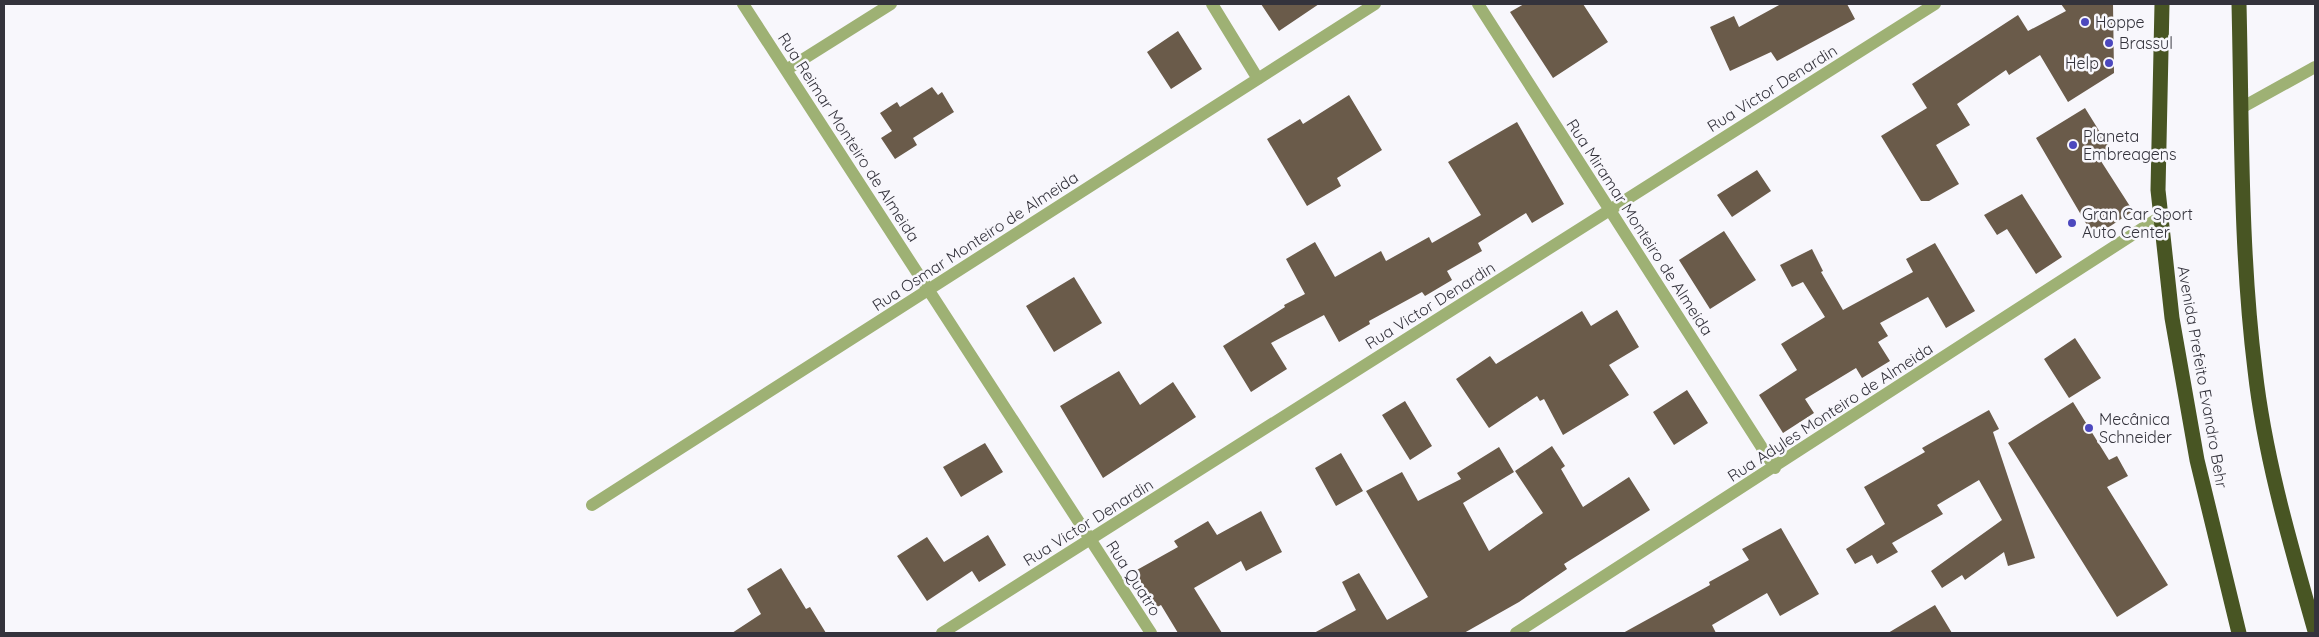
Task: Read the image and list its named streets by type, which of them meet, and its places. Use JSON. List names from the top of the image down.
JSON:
{
  "streets": {
    "highway": ["Avenida Prefeito Evandro Behr"],
    "street": [
      "Rua Victor Denardin",
      "Rua Reimar Monteiro de Almeida",
      "Rua Miramar Monteiro de Almeida",
      "Rua Osmar Monteiro de Almeida",
      "Rua Adyles Monteiro de Almeida",
      "Rua Quatro"
    ]
  },
  "crossings": [
    ["Rua Victor Denardin", "Rua Reimar Monteiro de Almeida"],
    ["Rua Victor Denardin", "Rua Miramar Monteiro de Almeida"],
    ["Rua Victor Denardin", "Rua Quatro"],
    ["Rua Reimar Monteiro de Almeida", "Rua Osmar Monteiro de Almeida"],
    ["Rua Reimar Monteiro de Almeida", "Rua Quatro"],
    ["Rua Miramar Monteiro de Almeida", "Rua Adyles Monteiro de Almeida"],
    ["Avenida Prefeito Evandro Behr", "Rua Adyles Monteiro de Almeida"]
  ],
  "places": [
    "Hoppe",
    "Brassul",
    "Help",
    "Planeta Embreagens",
    "Gran Car Sport Auto Center",
    "Mecânica Schneider"
  ]
}
